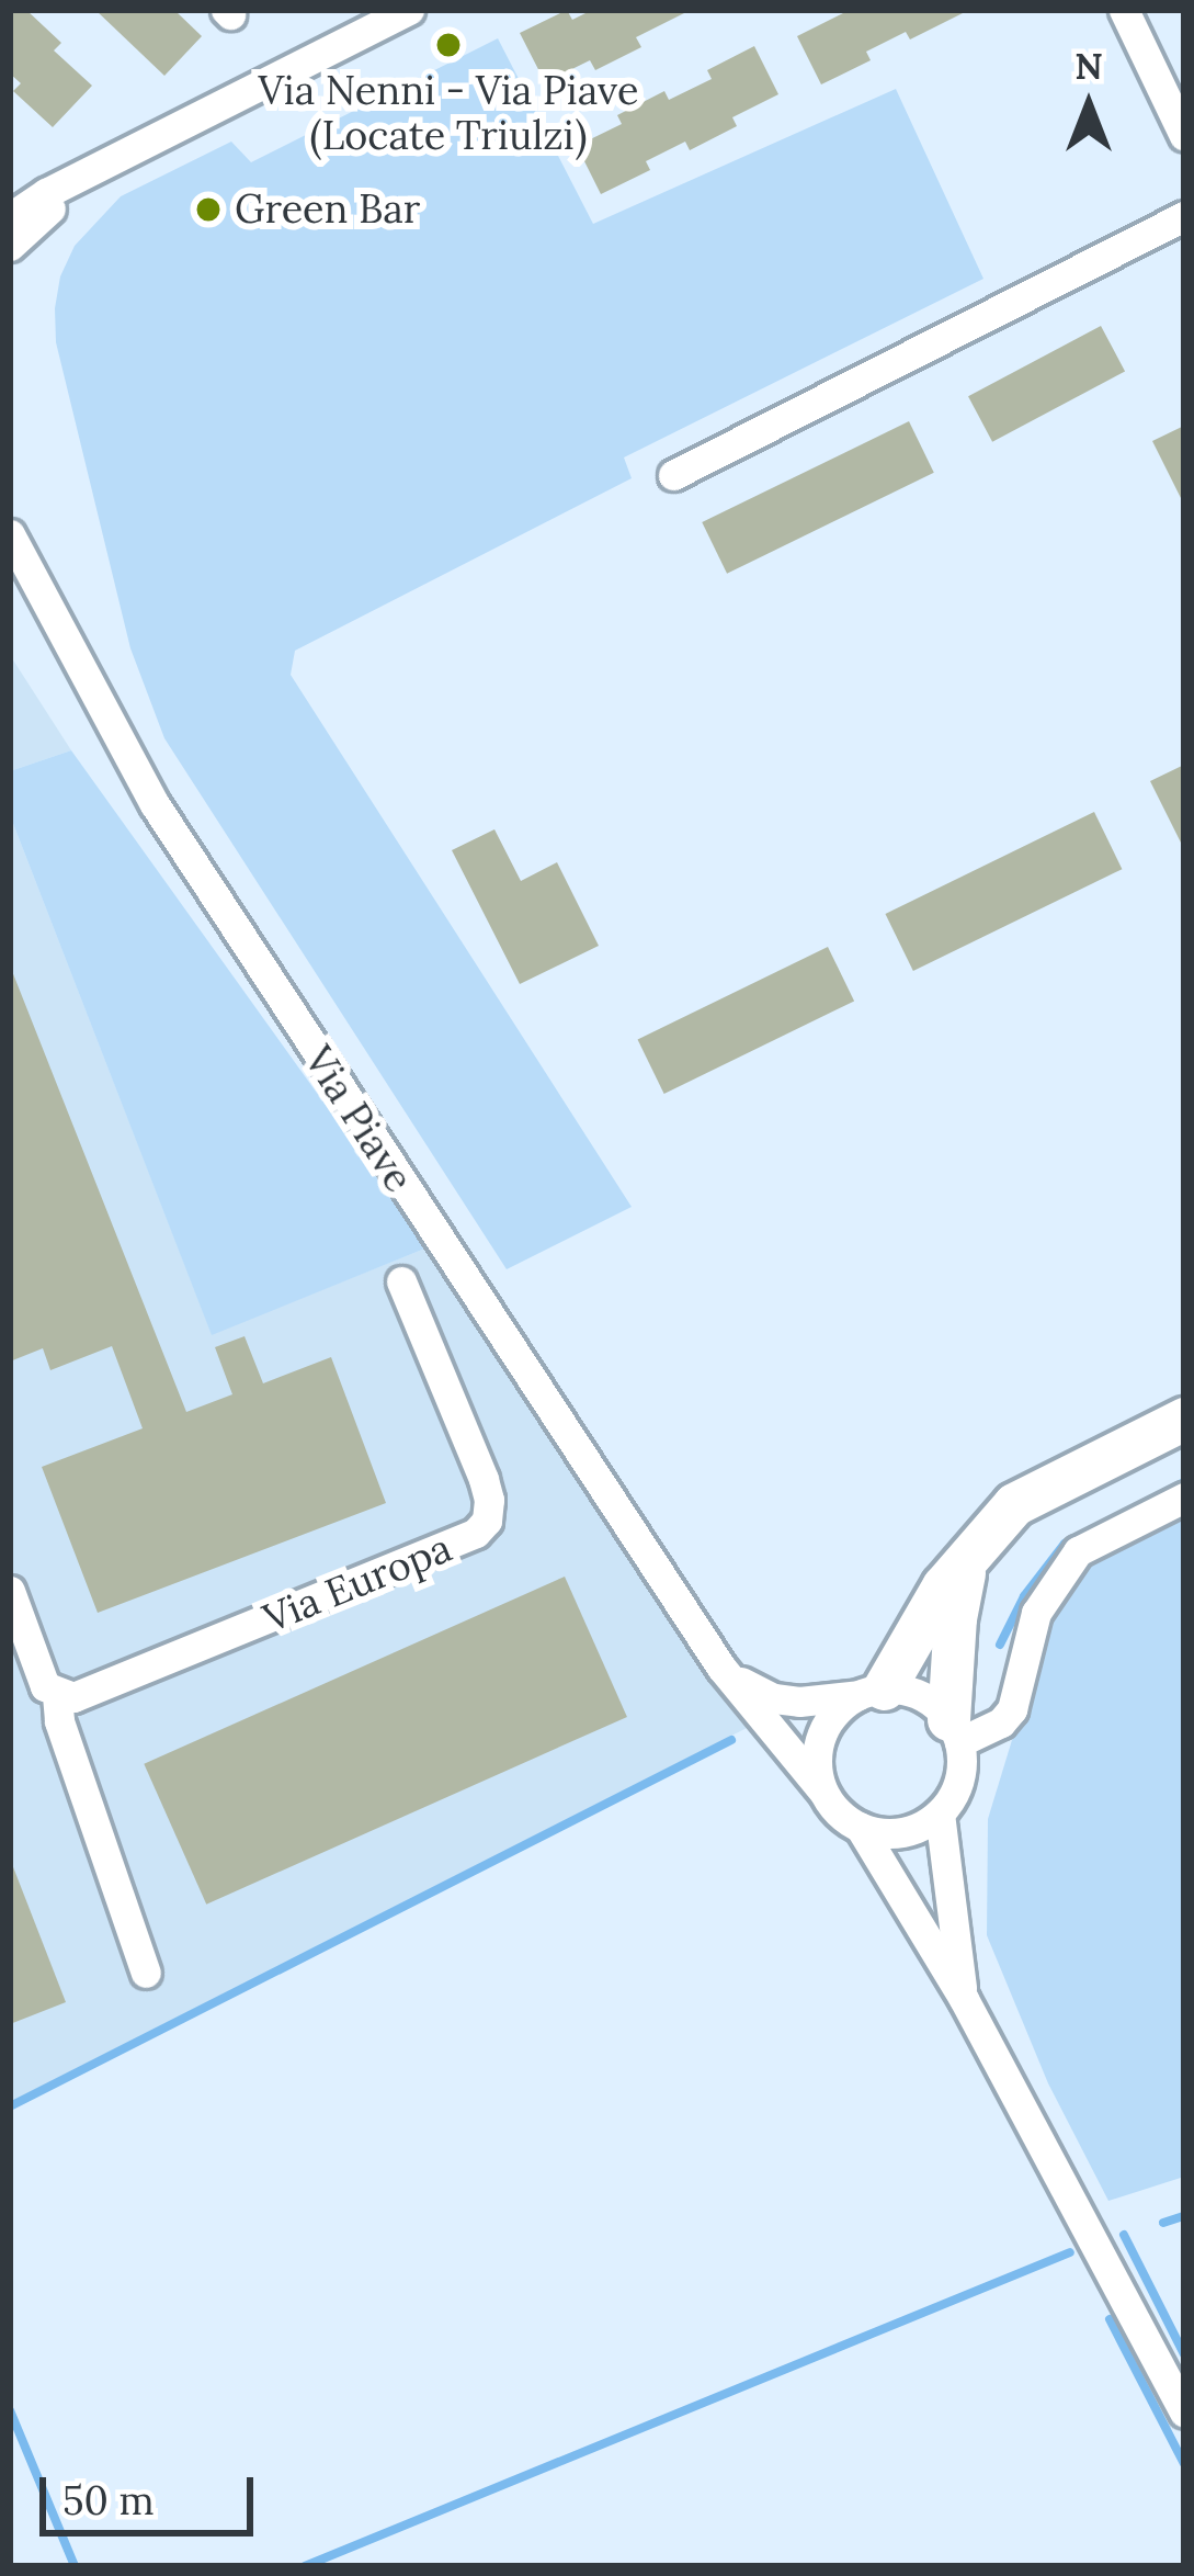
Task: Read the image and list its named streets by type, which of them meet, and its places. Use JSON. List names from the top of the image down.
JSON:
{
  "streets": {
    "street": ["Via Piave", "Via Europa"]
  },
  "places": ["Via Nenni - Via Piave (Locate Triulzi)", "Green Bar"],
  "scale_bar": "50 m",
  "north": "top"
}
